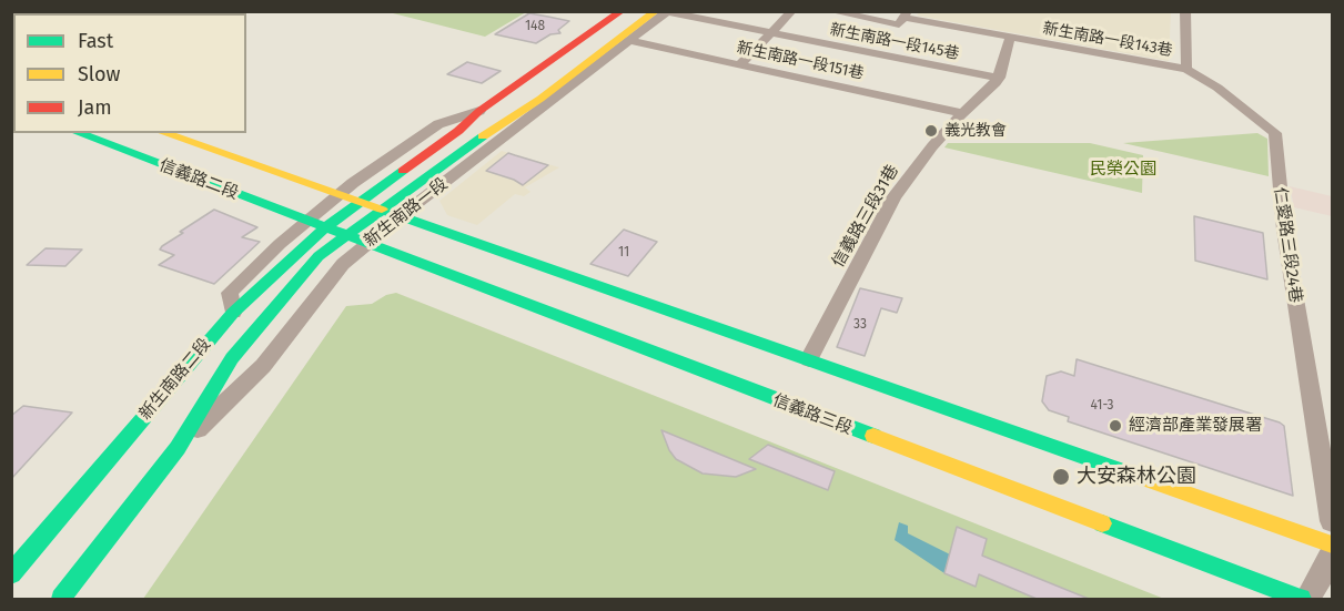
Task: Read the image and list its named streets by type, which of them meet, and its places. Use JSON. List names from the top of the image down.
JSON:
{
  "streets": {
    "main road": [
      "信義路二段",
      "新生南路一段",
      "新生南路二段",
      "信義路三段"
    ],
    "street": [
      "新生南路一段143巷",
      "新生南路一段145巷",
      "新生南路一段151巷",
      "信義路三段31巷",
      "仁愛路三段24巷"
    ]
  },
  "crossings": [
    ["新生南路一段143巷", "仁愛路三段24巷"],
    ["新生南路一段145巷", "新生南路一段"],
    ["新生南路一段145巷", "信義路三段31巷"],
    ["新生南路一段151巷", "新生南路一段"],
    ["新生南路一段151巷", "信義路三段31巷"],
    ["信義路二段", "新生南路一段"],
    ["信義路二段", "新生南路二段"],
    ["信義路二段", "信義路三段"],
    ["新生南路一段", "新生南路二段"],
    ["新生南路一段", "信義路三段"],
    ["新生南路二段", "信義路三段"]
  ],
  "parks": ["民榮公園"],
  "places": ["義光教會", "經濟部產業發展署", "大安森林公園"],
  "house_numbers": [
    "148",
    "11",
    "33",
    "41-3"
  ],
  "legend": ["Fast", "Slow", "Jam"]
}
